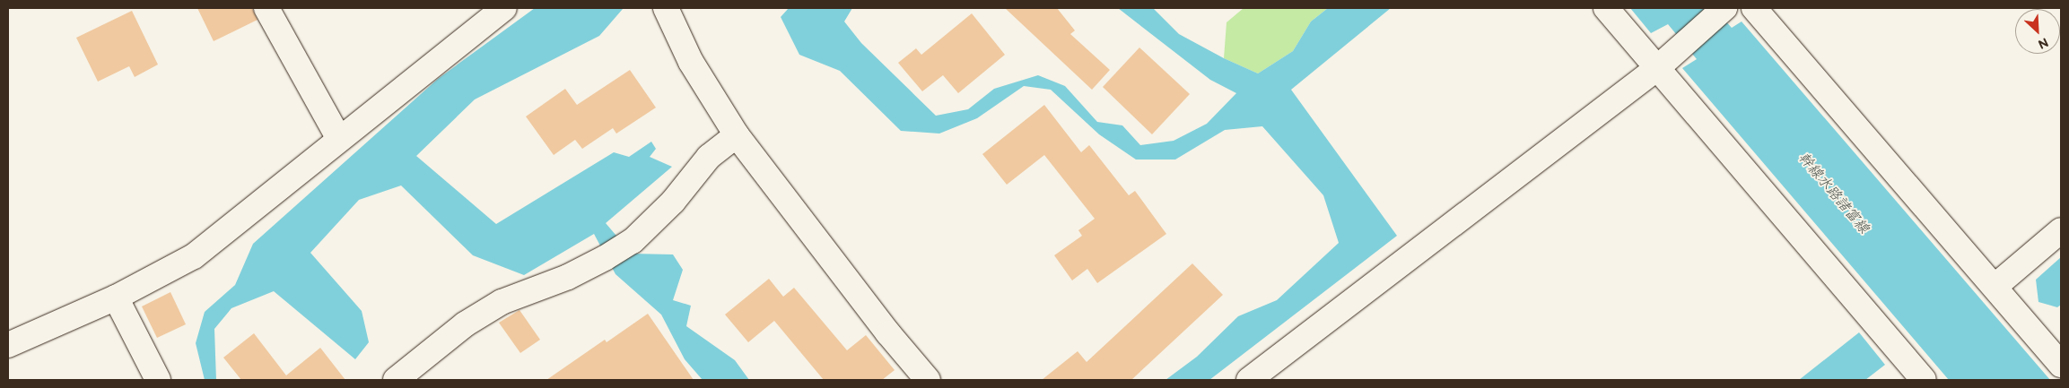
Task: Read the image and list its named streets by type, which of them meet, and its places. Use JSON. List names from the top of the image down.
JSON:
{
  "water": ["幹線水路諸富線"],
  "north": "bottom right"
}
